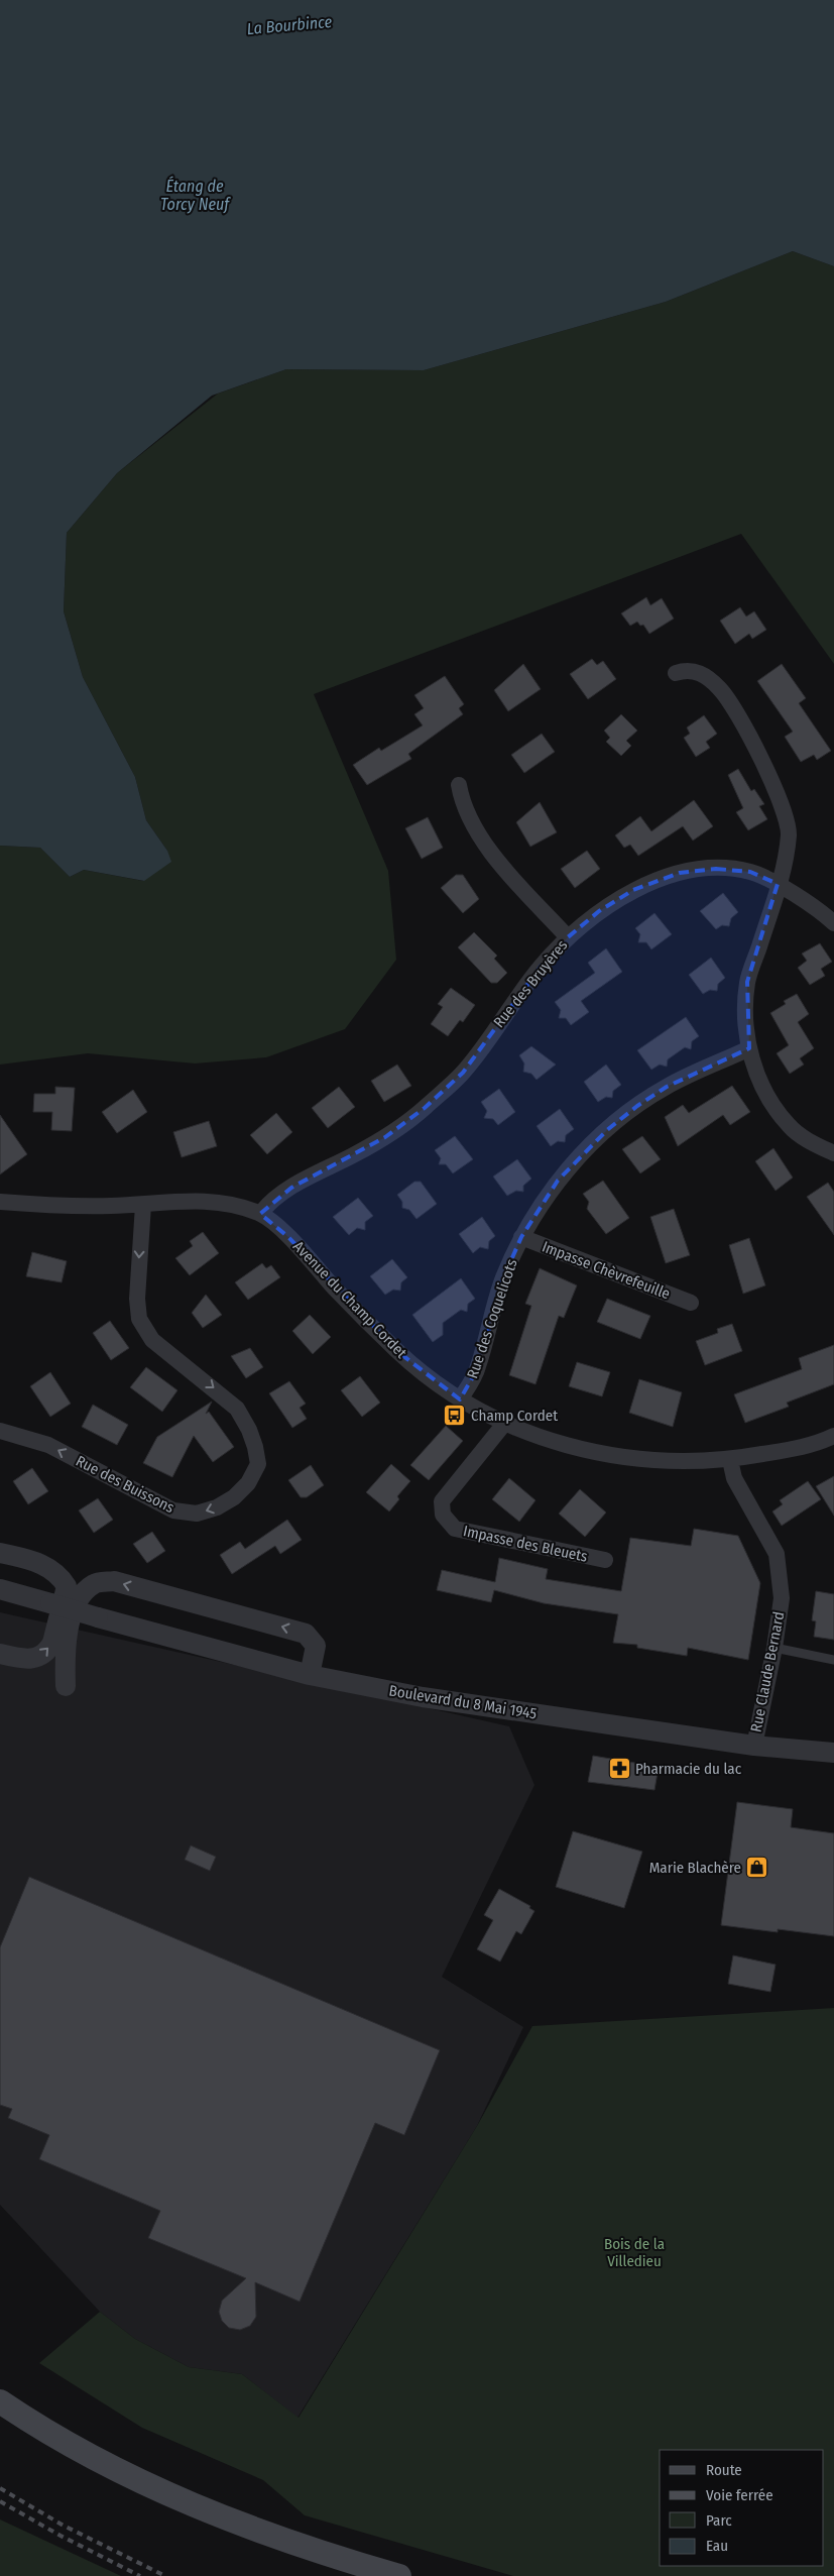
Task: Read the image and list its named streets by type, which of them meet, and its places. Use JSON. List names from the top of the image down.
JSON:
{
  "streets": {
    "street": [
      "Rue des Bruyères",
      "Impasse Chèvrefeuille",
      "Avenue du Champ Cordet",
      "Rue des Coquelicots",
      "Rue des Buissons",
      "Impasse des Bleuets",
      "Rue Claude Bernard",
      "Boulevard du 8 Mai 1945"
    ]
  },
  "crossings": [
    ["Rue des Bruyères", "Avenue du Champ Cordet"],
    ["Impasse Chèvrefeuille", "Rue des Coquelicots"],
    ["Avenue du Champ Cordet", "Rue des Coquelicots"],
    ["Avenue du Champ Cordet", "Rue des Buissons"],
    ["Avenue du Champ Cordet", "Impasse des Bleuets"],
    ["Avenue du Champ Cordet", "Rue Claude Bernard"],
    ["Rue Claude Bernard", "Boulevard du 8 Mai 1945"]
  ],
  "water": ["La Bourbince", "Étang de Torcy Neuf"],
  "parks": ["Bois de la Villedieu"],
  "places": {
    "bus stop": ["Champ Cordet"],
    "pharmacy": ["Pharmacie du lac"],
    "shop": ["Marie Blachère"]
  },
  "legend": [
    "Route",
    "Voie ferrée",
    "Parc",
    "Eau"
  ]
}
